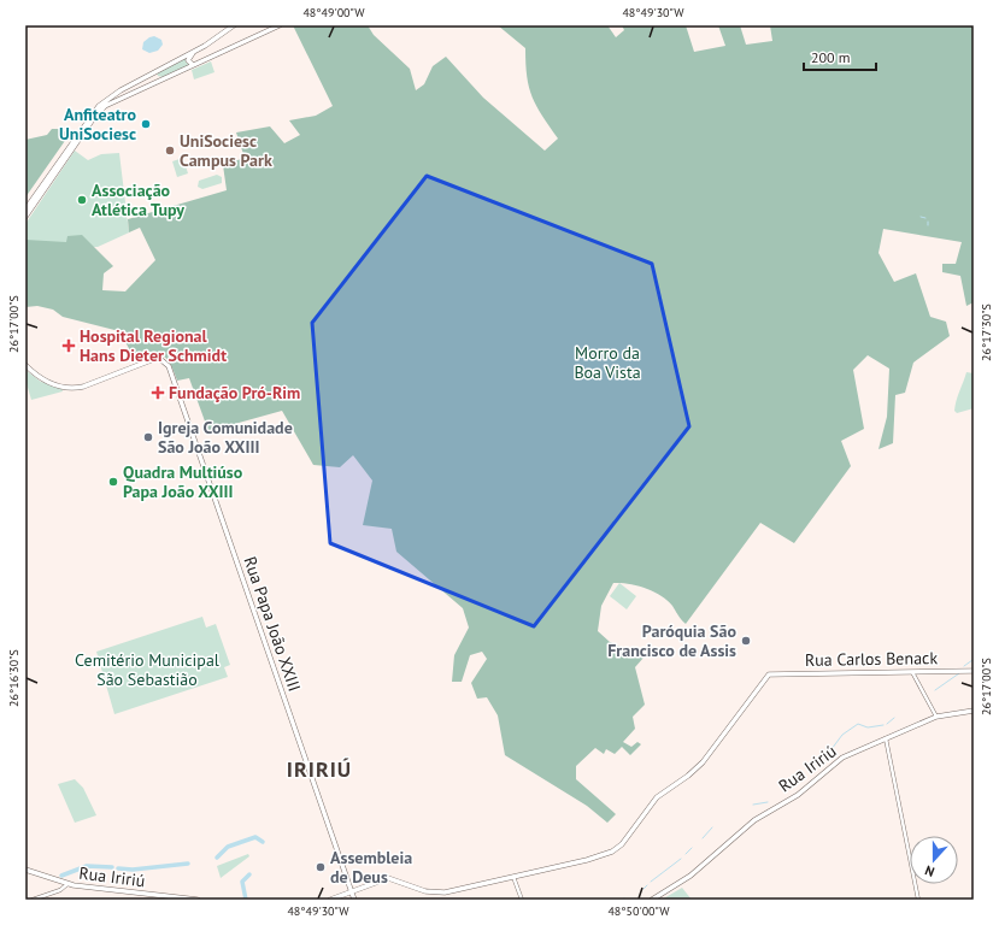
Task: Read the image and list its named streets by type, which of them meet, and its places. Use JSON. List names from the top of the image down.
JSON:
{
  "streets": {
    "main road": ["Rua Papa João XXIII", "Rua Carlos Benack", "Rua Iririú"]
  },
  "districts": ["IRIRIÚ"],
  "parks": ["Morro da Boa Vista", "Cemitério Municipal São Sebastião"],
  "places": {
    "other": [
      "Anfiteatro UniSociesc",
      "UniSociesc Campus Park",
      "Associação Atlética Tupy",
      "Igreja Comunidade São João XXIII",
      "Quadra Multiúso Papa João XXIII",
      "Paróquia São Francisco de Assis",
      "Assembleia de Deus"
    ],
    "health": ["Hospital Regional Hans Dieter Schmidt", "Fundação Pró-Rim"]
  },
  "scale_bar": "200 m",
  "north": "bottom",
  "coordinates": [
    "48°49'00\"W",
    "48°49'30\"W",
    "26°17'00\"S",
    "26°17'30\"S",
    "26°16'30\"S",
    "48°50'00\"W"
  ]
}
